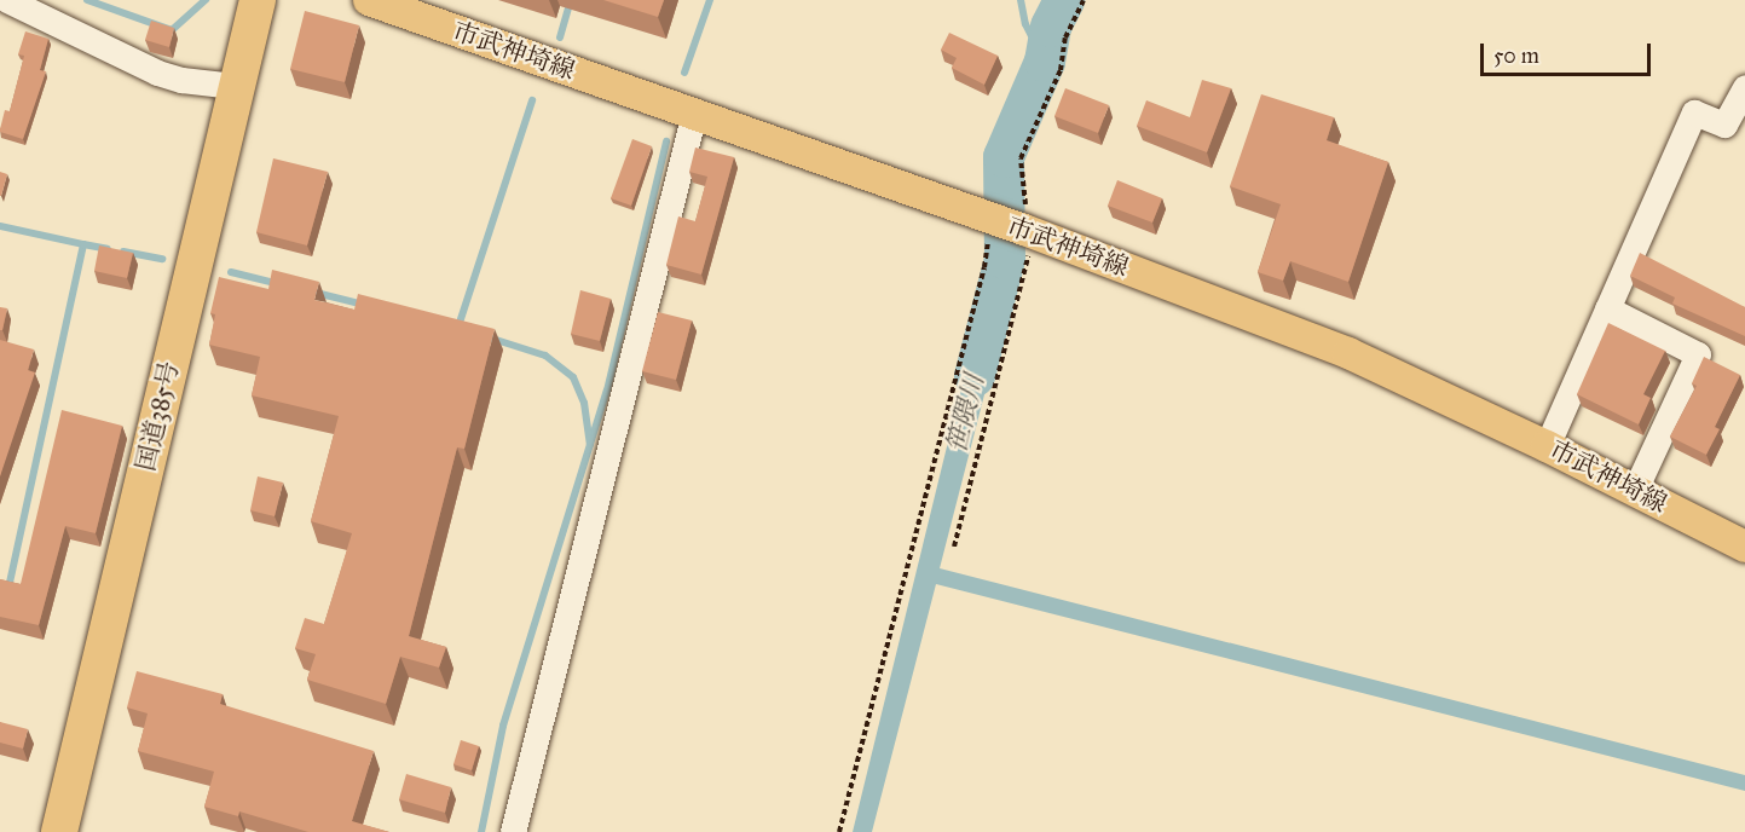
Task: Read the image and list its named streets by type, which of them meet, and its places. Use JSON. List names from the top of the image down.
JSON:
{
  "streets": {
    "highway": ["国道385号"],
    "main road": ["市武神埼線"]
  },
  "water": ["笹隈川"],
  "scale_bar": "50 m"
}
